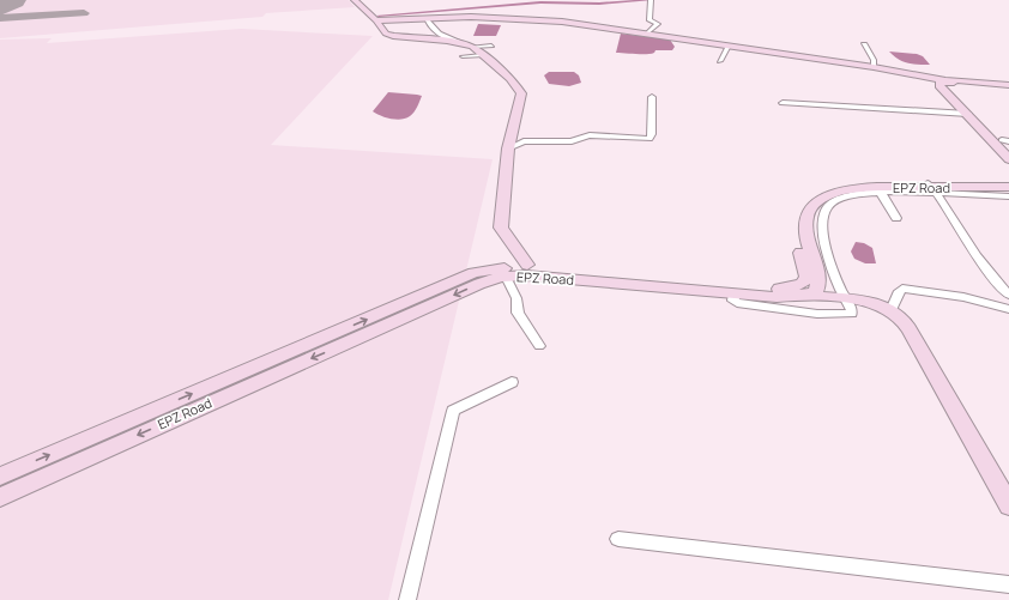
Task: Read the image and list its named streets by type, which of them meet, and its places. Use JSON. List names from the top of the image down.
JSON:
{
  "streets": {
    "main road": ["EPZ Road"]
  }
}
